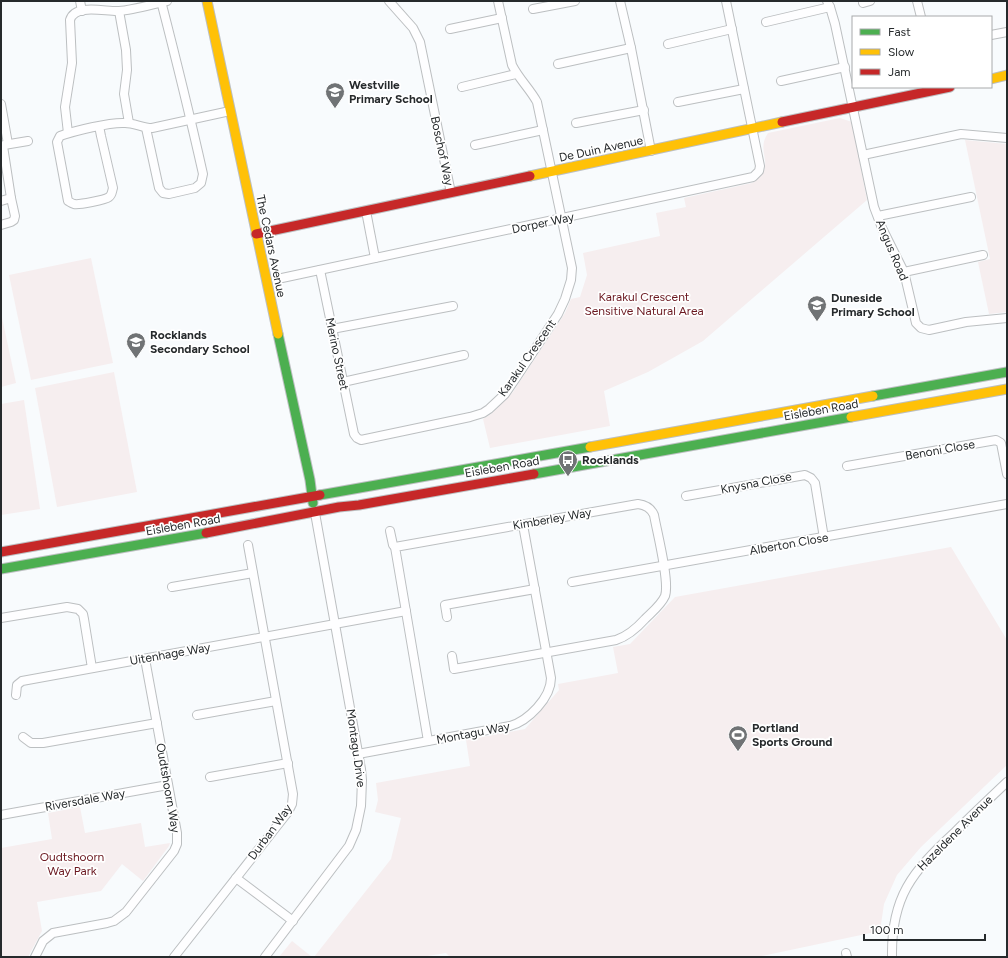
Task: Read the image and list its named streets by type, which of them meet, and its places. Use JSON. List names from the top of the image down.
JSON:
{
  "streets": {
    "main road": ["De Duin Avenue", "The Cedars Avenue", "Eisleben Road"],
    "street": [
      "Boschof Way",
      "Dorper Way",
      "Angus Road",
      "Merino Street",
      "Karakul Crescent",
      "Benoni Close",
      "Knysna Close",
      "Kimberley Way",
      "Alberton Close",
      "Uitenhage Way",
      "Montagu Way",
      "Montagu Drive",
      "Oudtshoorn Way",
      "Riversdale Way",
      "Durban Way",
      "Hazeldene Avenue"
    ]
  },
  "crossings": [
    ["De Duin Avenue", "Boschof Way"],
    ["De Duin Avenue", "Dorper Way"],
    ["De Duin Avenue", "The Cedars Avenue"],
    ["De Duin Avenue", "Angus Road"],
    ["De Duin Avenue", "Karakul Crescent"],
    ["Dorper Way", "Merino Street"],
    ["Dorper Way", "Karakul Crescent"],
    ["The Cedars Avenue", "Eisleben Road"],
    ["The Cedars Avenue", "Montagu Drive"],
    ["Merino Street", "Karakul Crescent"],
    ["Eisleben Road", "Montagu Drive"],
    ["Knysna Close", "Alberton Close"],
    ["Kimberley Way", "Alberton Close"],
    ["Kimberley Way", "Montagu Way"],
    ["Uitenhage Way", "Montagu Drive"],
    ["Uitenhage Way", "Oudtshoorn Way"],
    ["Uitenhage Way", "Durban Way"],
    ["Montagu Way", "Montagu Drive"],
    ["Oudtshoorn Way", "Riversdale Way"]
  ],
  "parks": ["Karakul Crescent Sensitive Natural Area", "Oudtshoorn Way Park"],
  "places": {
    "school or university": ["Westville Primary School", "Duneside Primary School", "Rocklands Secondary School"],
    "bus stop": ["Rocklands"],
    "sports": ["Portland Sports Ground"]
  },
  "legend": ["Fast", "Slow", "Jam"],
  "scale_bar": "100 m"
}
